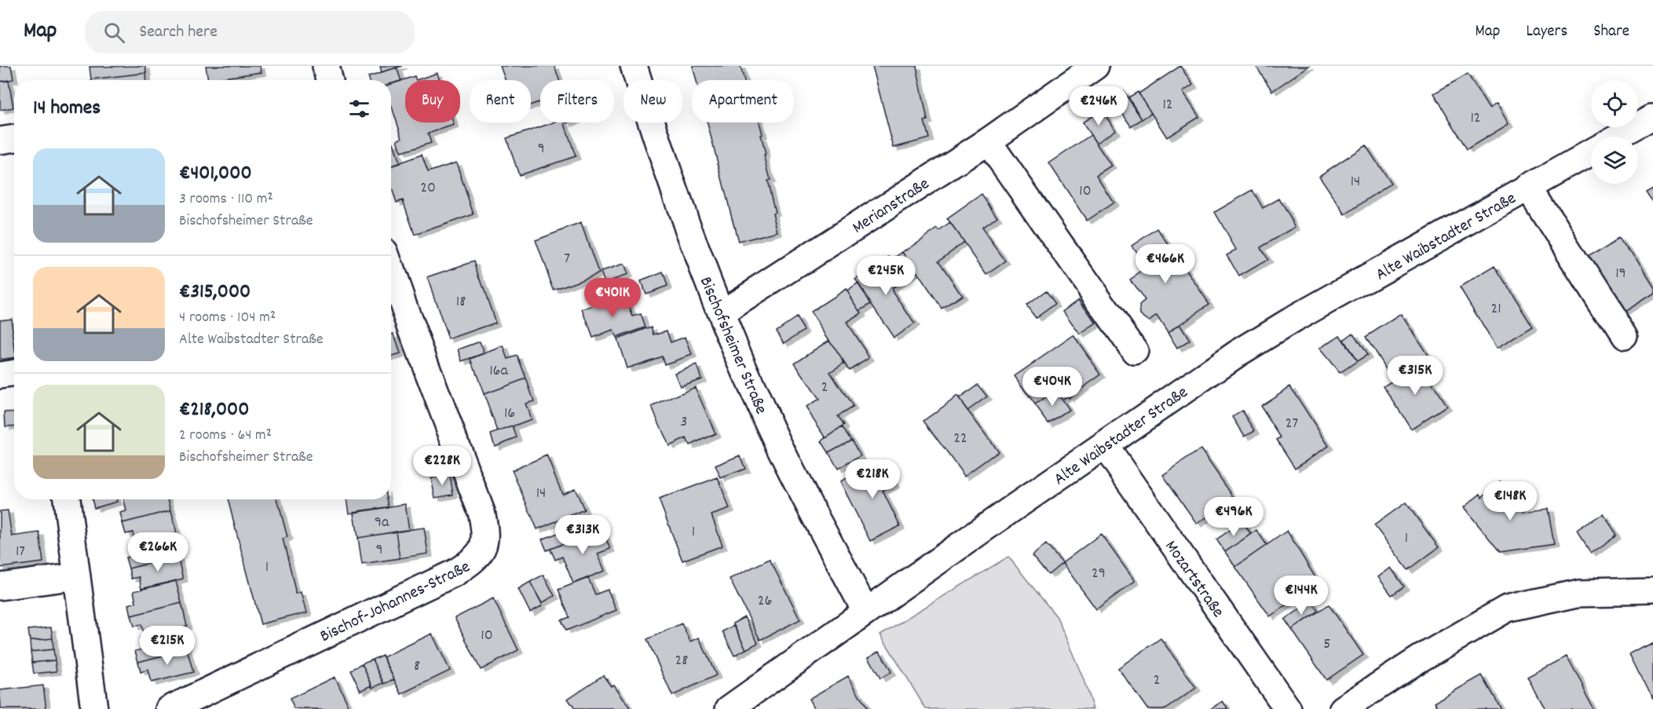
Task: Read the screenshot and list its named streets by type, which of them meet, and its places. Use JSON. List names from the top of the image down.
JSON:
{
  "streets": {
    "street": [
      "Merianstraße",
      "Alte Waibstadter Straße",
      "Bischofsheimer Straße",
      "Mozartstraße",
      "Bischof-Johannes-Straße"
    ]
  },
  "crossings": [
    ["Merianstraße", "Bischofsheimer Straße"],
    ["Alte Waibstadter Straße", "Bischofsheimer Straße"],
    ["Alte Waibstadter Straße", "Mozartstraße"]
  ],
  "house_numbers": [
    "12",
    "12",
    "9",
    "14",
    "20",
    "10",
    "7",
    "19",
    "18",
    "21",
    "16a",
    "2",
    "16",
    "3",
    "27",
    "22",
    "14",
    "9a",
    "1",
    "1",
    "9",
    "17",
    "1",
    "29",
    "26",
    "10",
    "5",
    "28",
    "8",
    "2"
  ],
  "page": {
    "header": "Map",
    "search": "Search here",
    "nav": ["Map", "Layers", "Share"],
    "chip": [
      "Buy",
      "Rent",
      "Filters",
      "New",
      "Apartment"
    ],
    "heading": "14 homes",
    "price": [
      "€246K",
      "€466K",
      "€245K",
      "€401K",
      "€315K",
      "€404K",
      "€228K",
      "€218K",
      "€148K",
      "€496K",
      "€313K",
      "€266K",
      "€144K",
      "€215K"
    ],
    "list": [
      {
        "name": "€401,000",
        "note": "3 rooms · 110 m² · Bischofsheimer Straße"
      },
      {
        "name": "€315,000",
        "note": "4 rooms · 104 m² · Alte Waibstadter Straße"
      },
      {
        "name": "€218,000",
        "note": "2 rooms · 64 m² · Bischofsheimer Straße"
      }
    ]
  }
}
